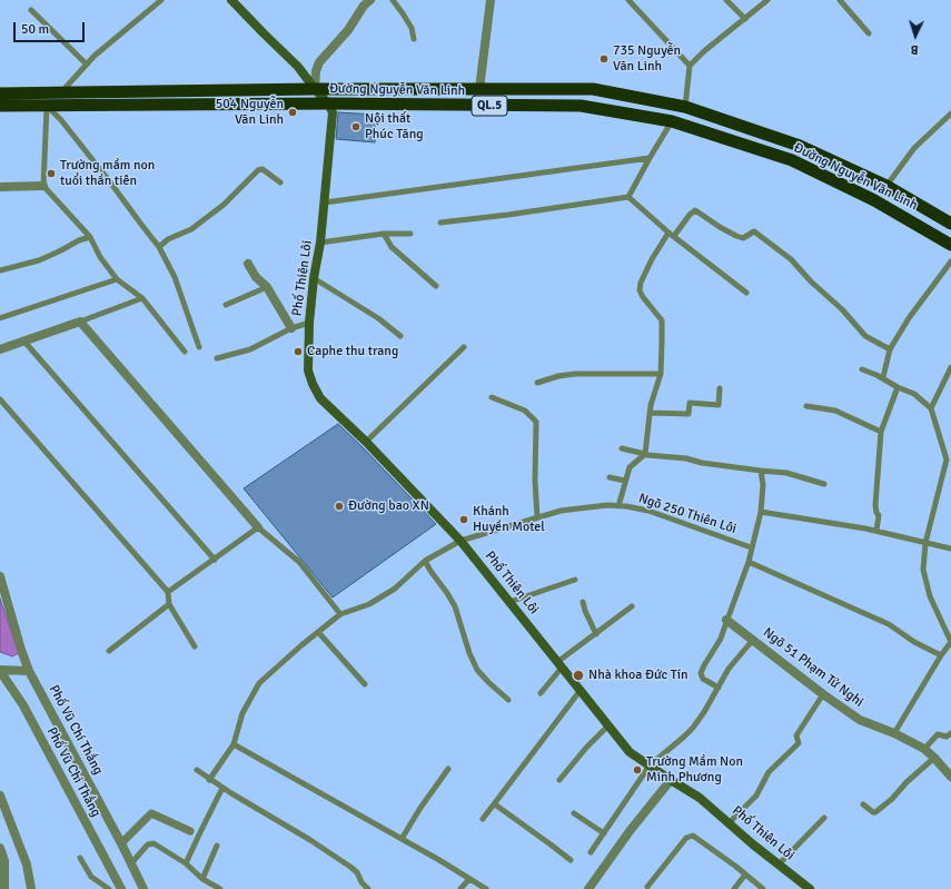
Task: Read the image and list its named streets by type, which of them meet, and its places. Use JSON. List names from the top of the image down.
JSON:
{
  "streets": {
    "highway": ["Đường Nguyễn Văn Linh", "QL.5"],
    "main road": ["Phố Thiên Lôi"],
    "street": ["Ngõ 51 Phạm Tử Nghi", "Phố Vũ Chí Thắng", "Phố Vũ Chi Thắng"],
    "lane": ["Ngõ 250 Thiên Lôi"]
  },
  "crossings": [
    ["Đường Nguyễn Văn Linh", "Phố Thiên Lôi"],
    ["Phố Thiên Lôi", "Ngõ 250 Thiên Lôi"],
    ["Phố Vũ Chí Thắng", "Phố Vũ Chi Thắng"]
  ],
  "places": [
    "735 Nguyễn Văn Linh",
    "504 Nguyễn Văn Linh",
    "Nội thất Phúc Tăng",
    "Trường mầm non tuổi thần tiên",
    "Caphe thu trang",
    "Đường bao XN",
    "Khánh Huyền Motel",
    "Nhà khoa Đức Tín",
    "Trường Mầm Non Minh Phương"
  ],
  "scale_bar": "50 m",
  "north": "bottom"
}
